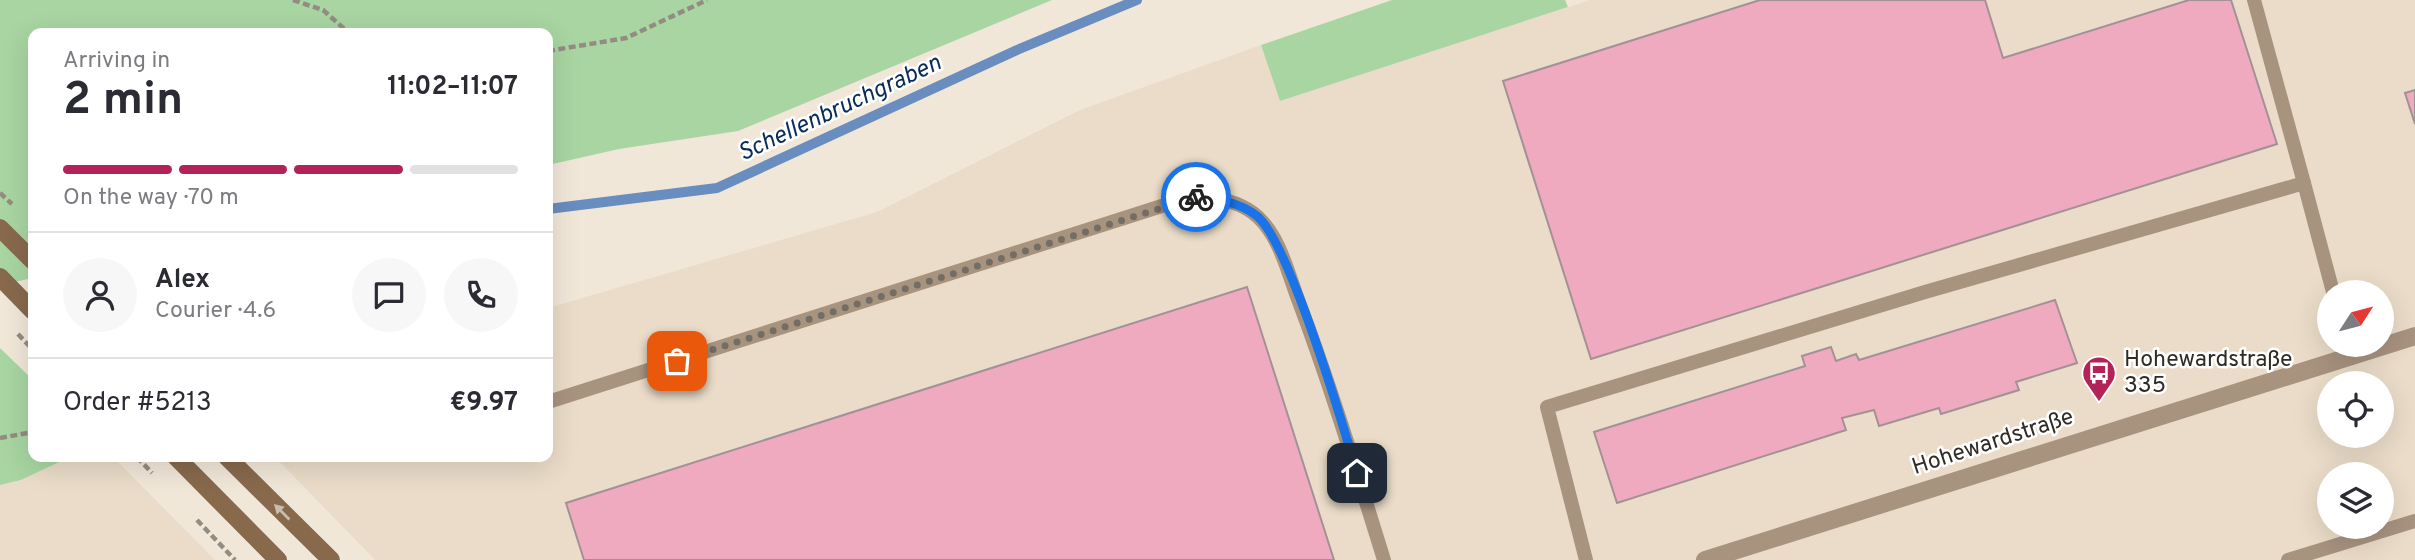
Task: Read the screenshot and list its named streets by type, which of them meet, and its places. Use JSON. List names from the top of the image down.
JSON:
{
  "streets": {
    "street": ["Hohewardstraße"]
  },
  "water": ["Schellenbruchgraben"],
  "places": {
    "bus stop": ["Hohewardstraße 335"]
  },
  "north": "top right",
  "page": {
    "heading": ["2 min", "Arriving in", "11:02–11:07"],
    "panel": [
      "Alex",
      "Courier · 4.6",
      "Order #5213",
      "€9.97"
    ],
    "bar": "On the way · 70 m"
  }
}
